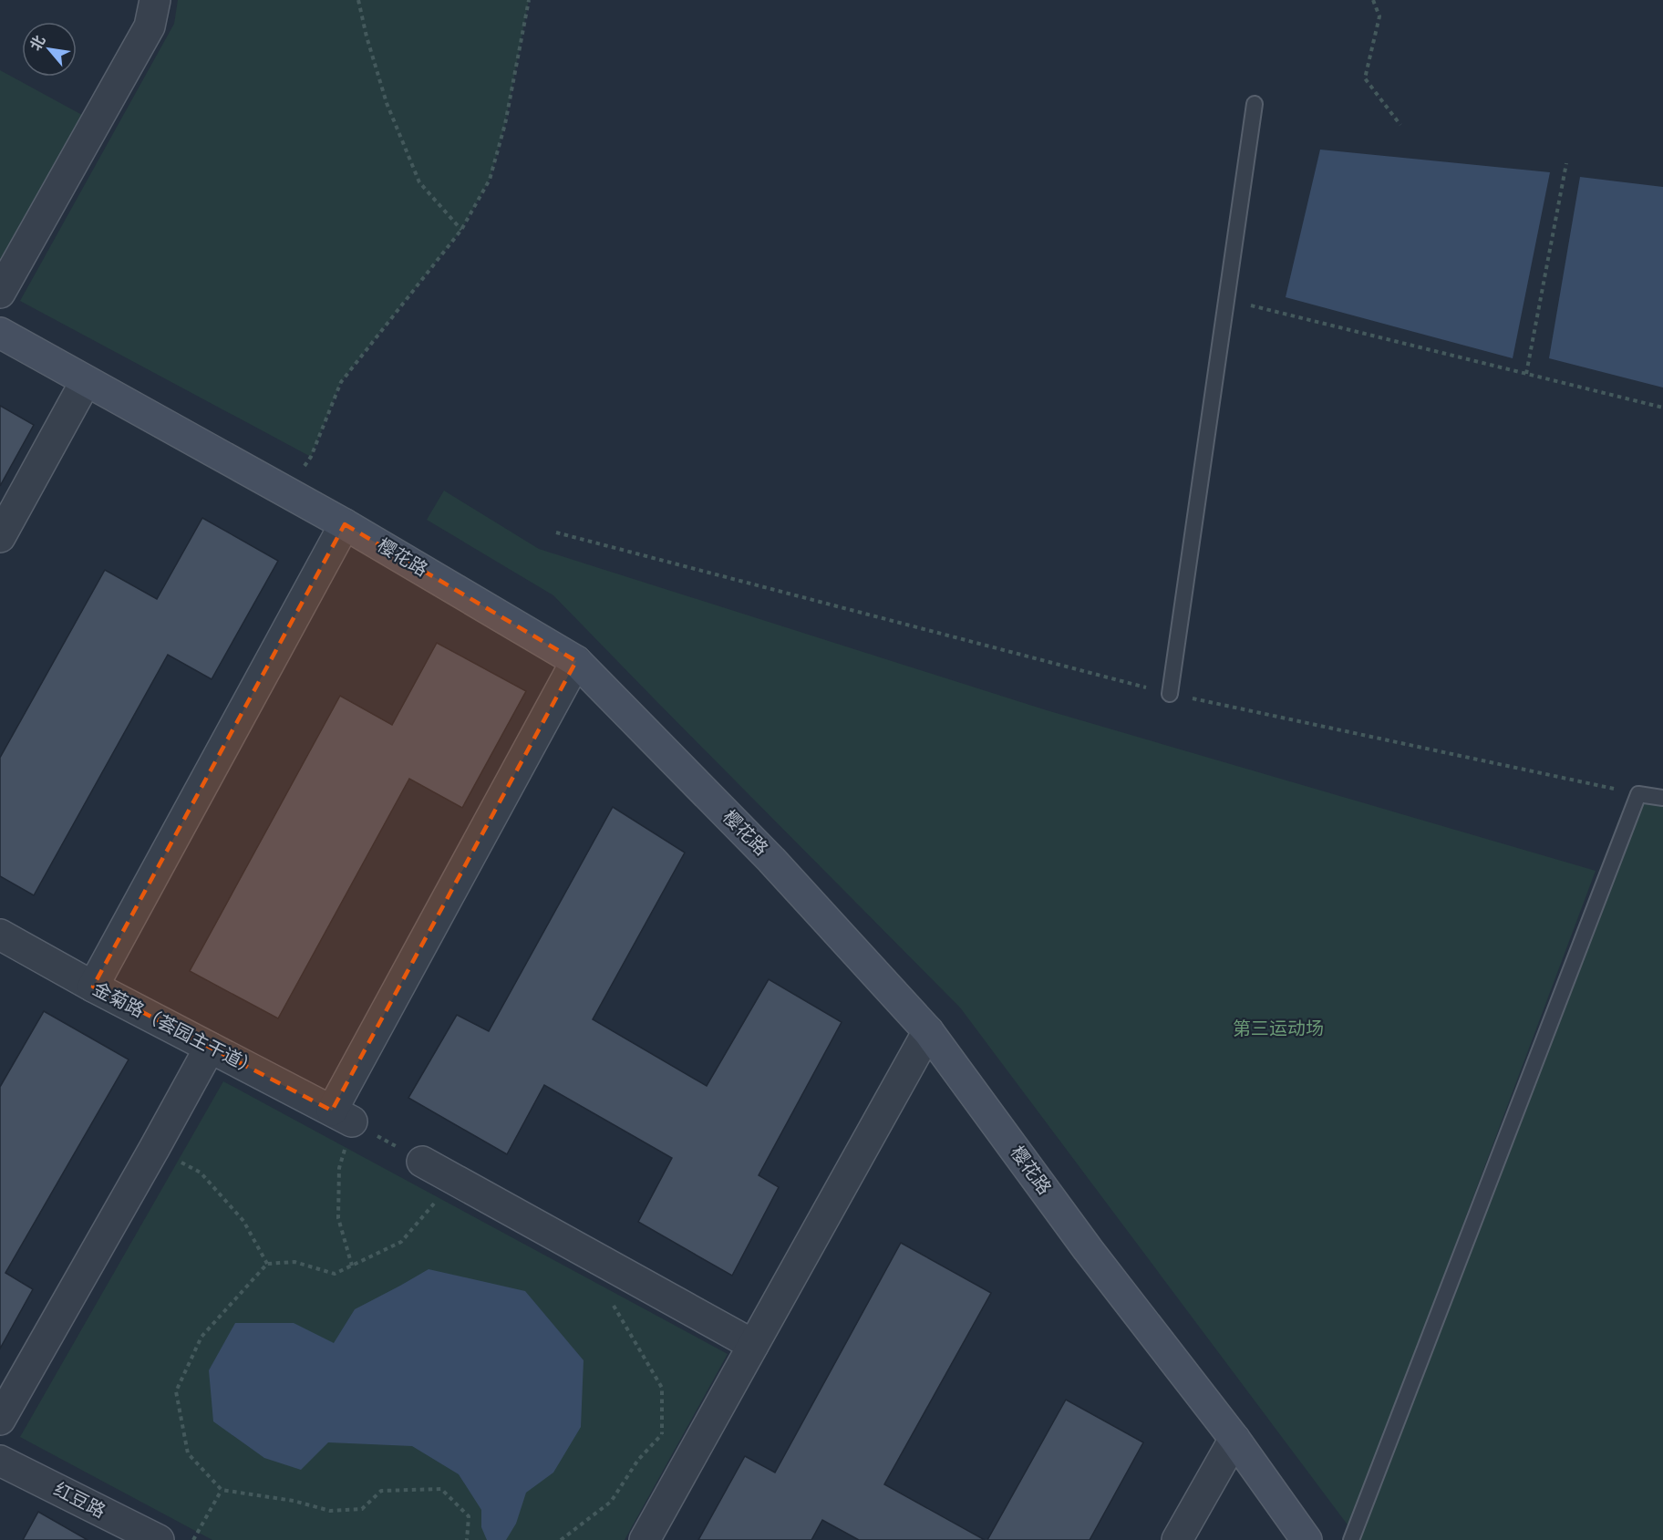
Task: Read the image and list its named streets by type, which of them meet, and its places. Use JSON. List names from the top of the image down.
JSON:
{
  "streets": {
    "street": ["樱花路", "金菊路（荟园主干道）", "红豆路"]
  },
  "parks": ["第三运动场"],
  "north": "top left"
}
